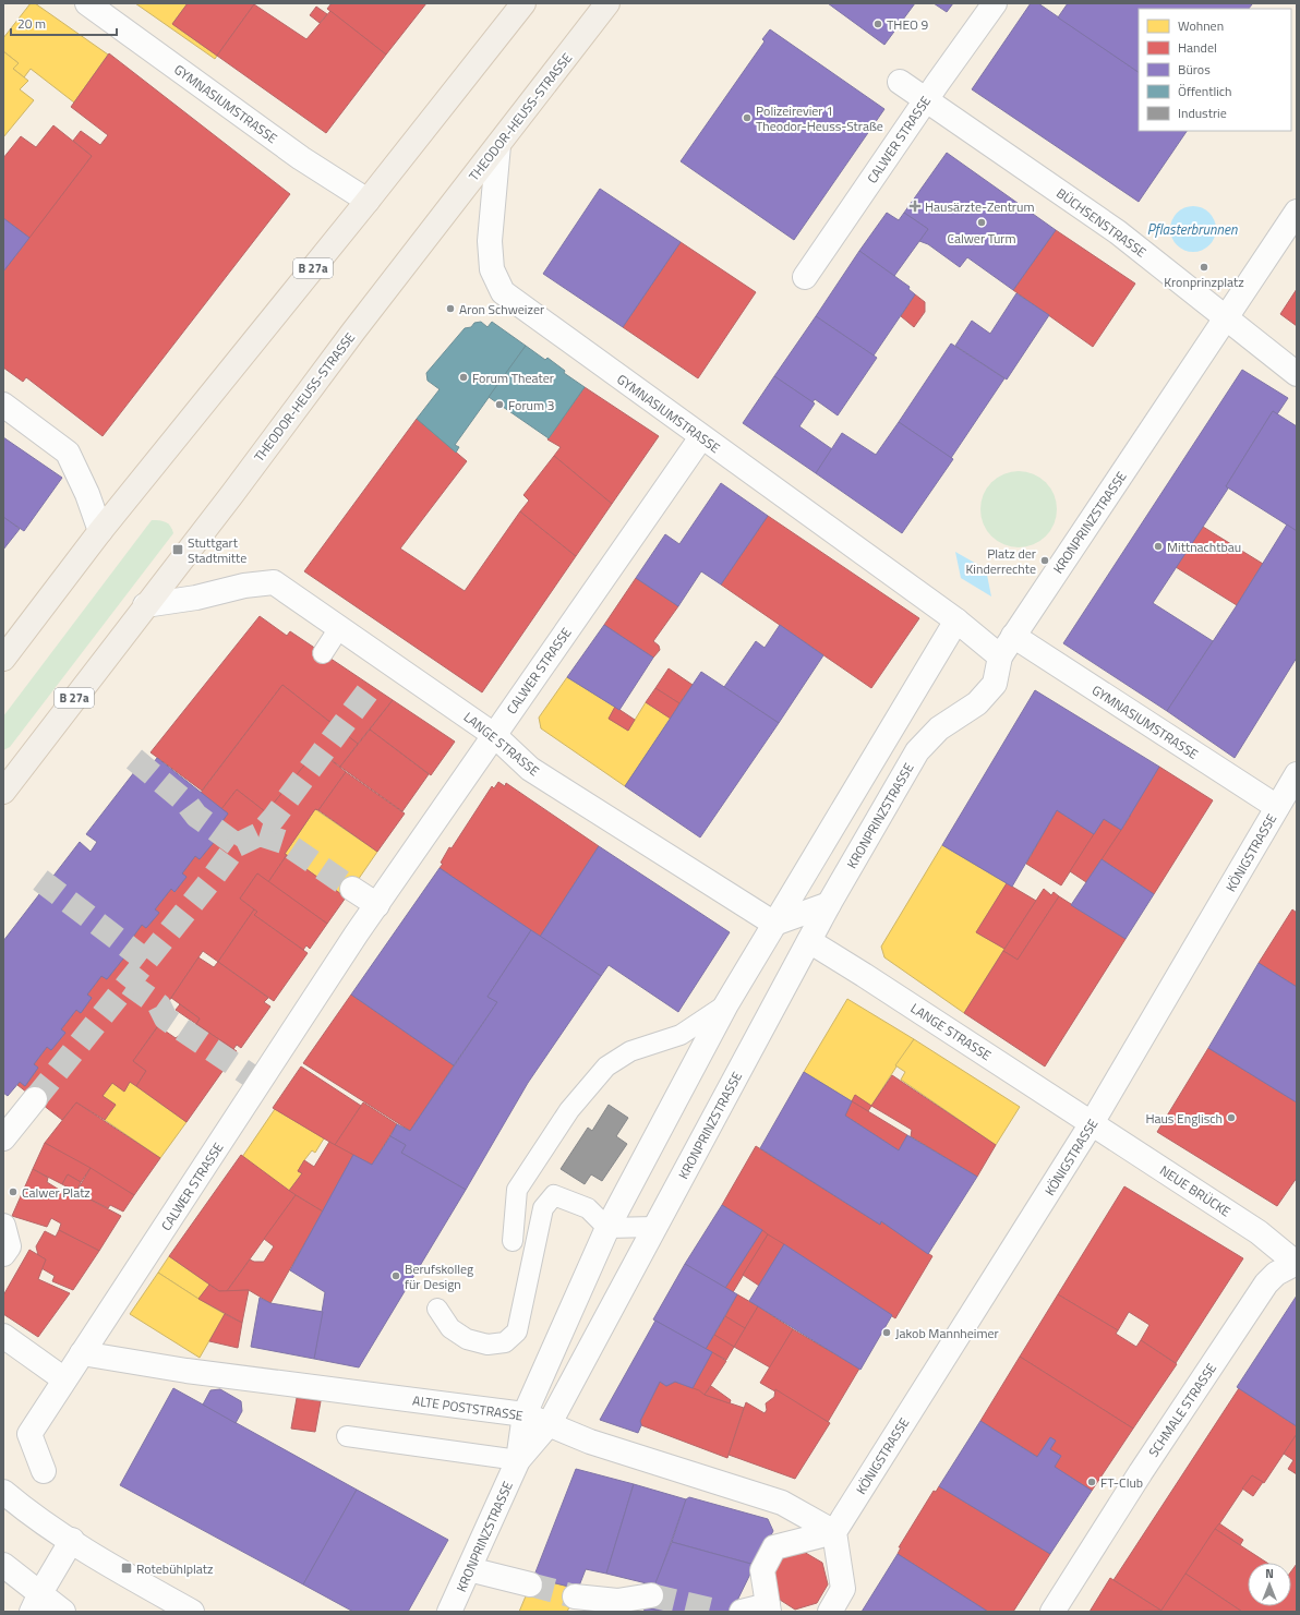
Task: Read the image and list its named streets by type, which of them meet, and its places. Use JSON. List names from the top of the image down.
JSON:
{
  "streets": {
    "main road": ["THEODOR-HEUSS-STRASSE", "B 27a"],
    "street": [
      "GYMNASIUMSTRASSE",
      "CALWER STRASSE",
      "BÜCHSENSTRASSE",
      "KRONPRINZSTRASSE",
      "LANGE STRASSE",
      "KÖNIGSTRASSE",
      "NEUE BRÜCKE",
      "ALTE POSTSTRASSE",
      "SCHMALE STRASSE"
    ]
  },
  "crossings": [
    ["GYMNASIUMSTRASSE", "THEODOR-HEUSS-STRASSE"],
    ["GYMNASIUMSTRASSE", "CALWER STRASSE"],
    ["GYMNASIUMSTRASSE", "B 27a"],
    ["GYMNASIUMSTRASSE", "KRONPRINZSTRASSE"],
    ["GYMNASIUMSTRASSE", "KÖNIGSTRASSE"],
    ["THEODOR-HEUSS-STRASSE", "LANGE STRASSE"],
    ["CALWER STRASSE", "BÜCHSENSTRASSE"],
    ["CALWER STRASSE", "LANGE STRASSE"],
    ["CALWER STRASSE", "ALTE POSTSTRASSE"],
    ["BÜCHSENSTRASSE", "KRONPRINZSTRASSE"],
    ["KRONPRINZSTRASSE", "LANGE STRASSE"],
    ["KRONPRINZSTRASSE", "ALTE POSTSTRASSE"],
    ["LANGE STRASSE", "KÖNIGSTRASSE"],
    ["LANGE STRASSE", "NEUE BRÜCKE"],
    ["KÖNIGSTRASSE", "NEUE BRÜCKE"],
    ["KÖNIGSTRASSE", "ALTE POSTSTRASSE"],
    ["NEUE BRÜCKE", "SCHMALE STRASSE"]
  ],
  "water": ["Pflasterbrunnen"],
  "places": {
    "other": [
      "THEO 9",
      "Polizeirevier 1 Theodor-Heuss-Straße",
      "Calwer Turm",
      "Kronprinzplatz",
      "Aron Schweizer",
      "Forum Theater",
      "Forum 3",
      "Mittnachtbau",
      "Platz der Kinderrechte",
      "Haus Englisch",
      "Calwer Platz",
      "Berufskolleg für Design",
      "Jakob Mannheimer",
      "FT-Club"
    ],
    "health": ["Hausärzte-Zentrum"],
    "transit": ["Stuttgart Stadtmitte", "Rotebühlplatz"]
  },
  "legend": [
    "Wohnen",
    "Handel",
    "Büros",
    "Öffentlich",
    "Industrie"
  ],
  "scale_bar": "20 m",
  "north": "top"
}
